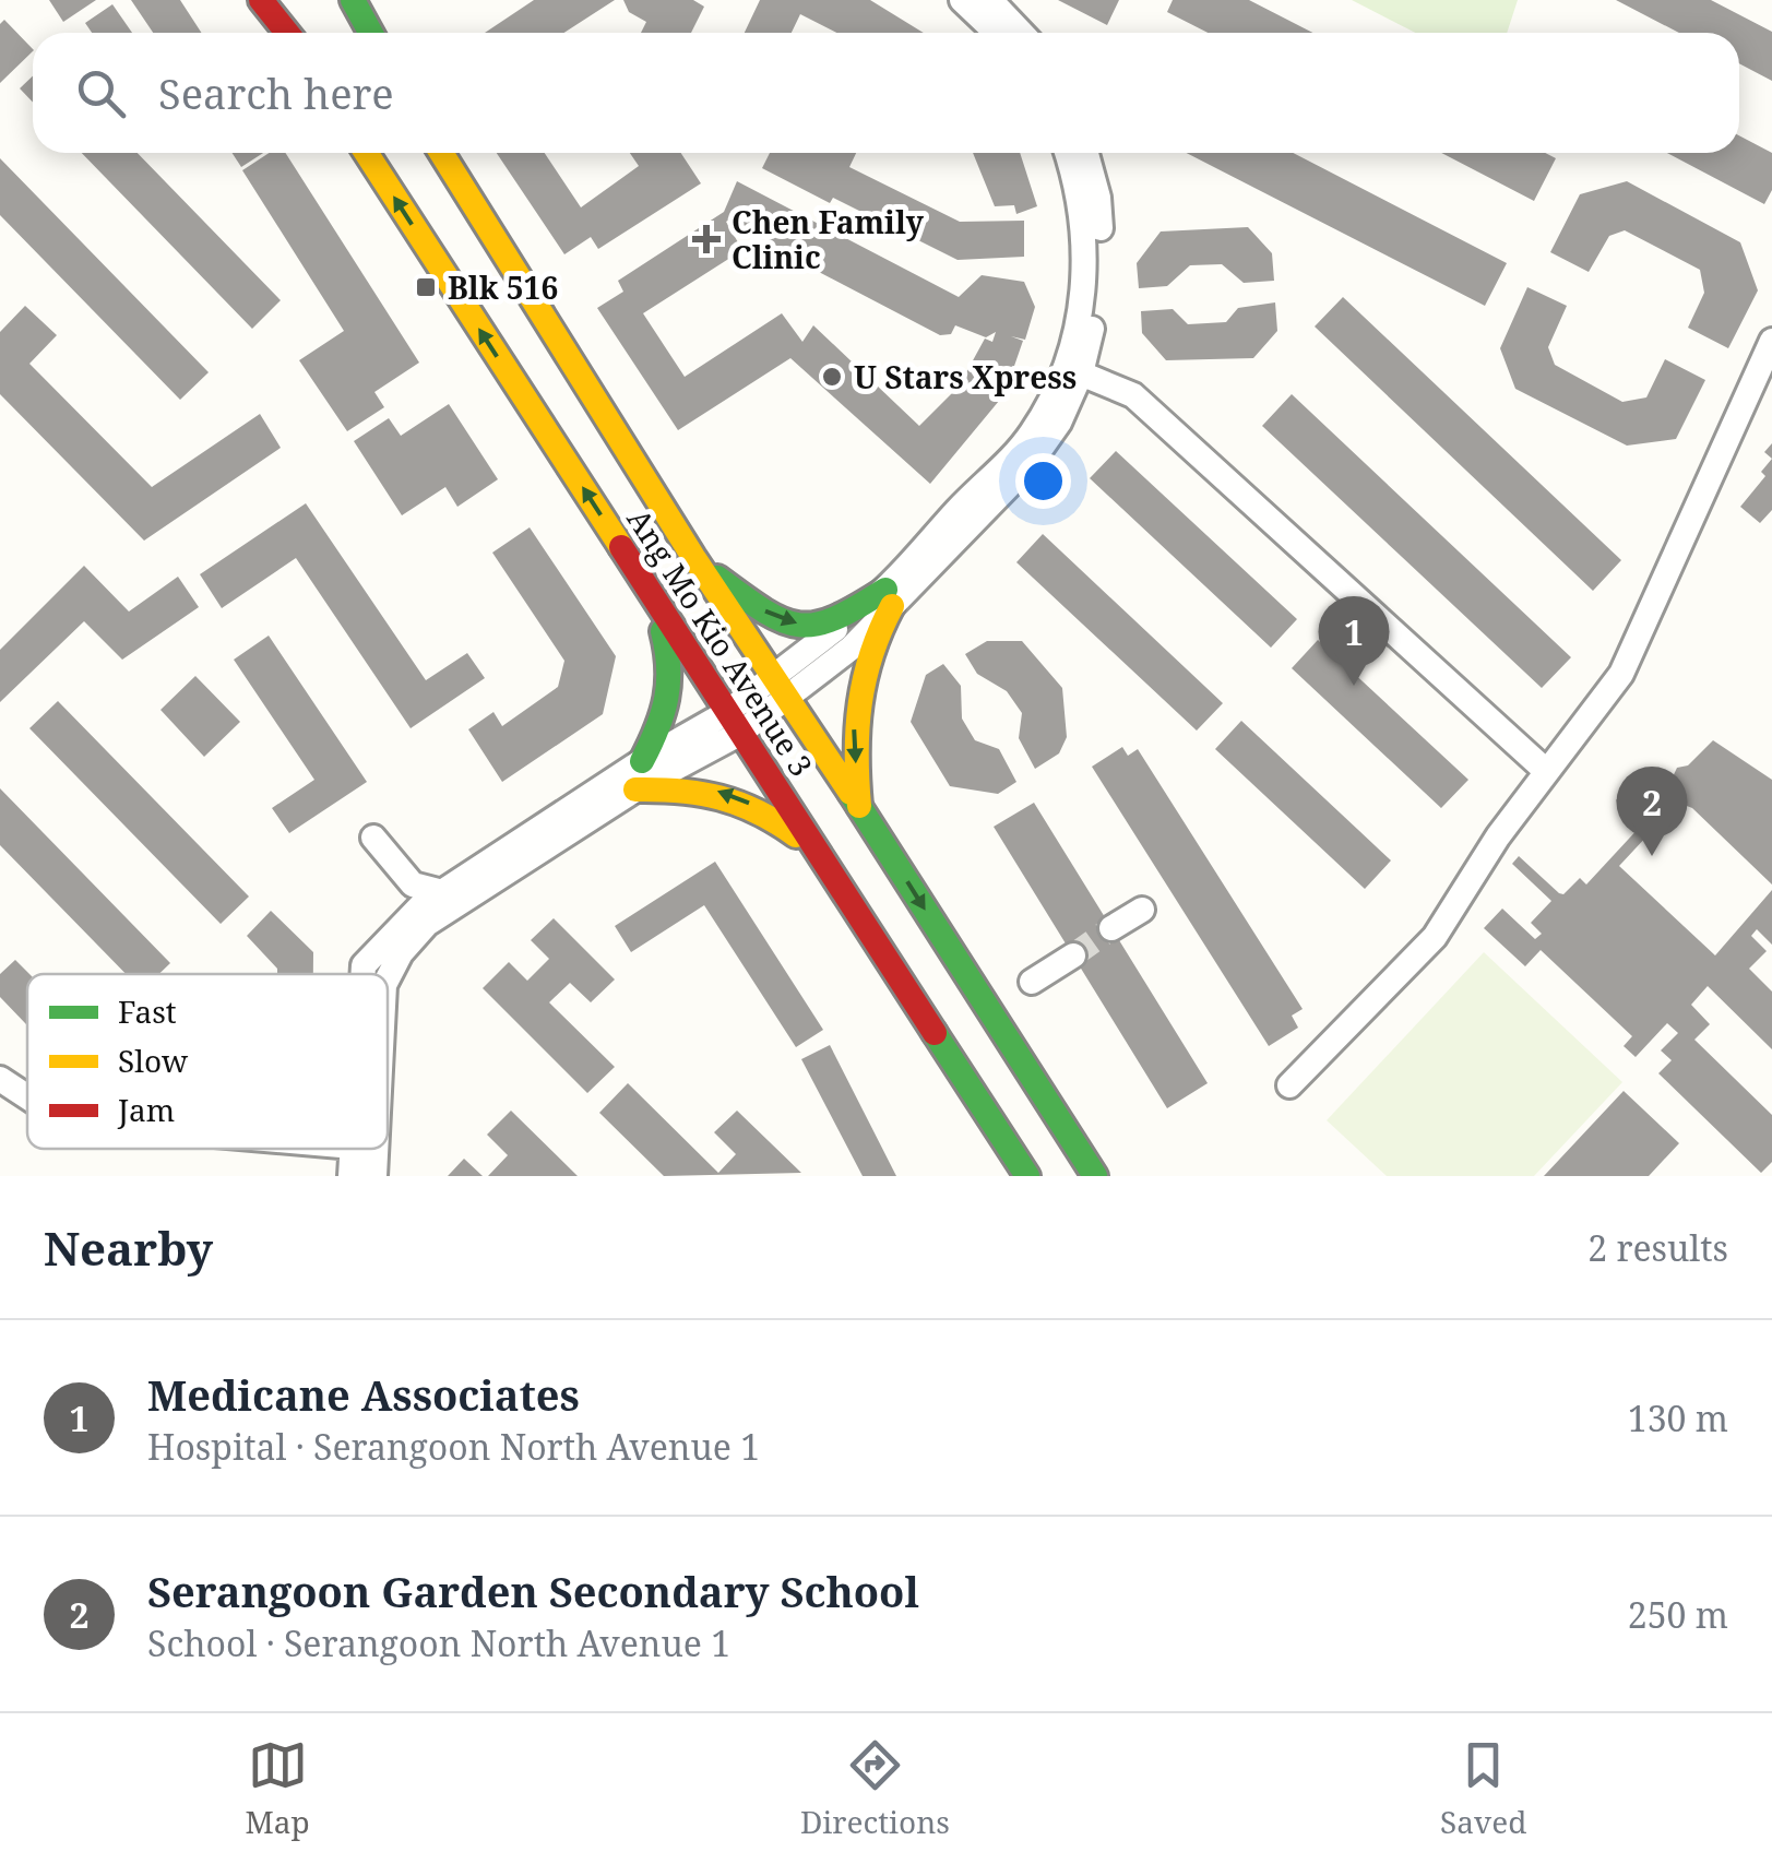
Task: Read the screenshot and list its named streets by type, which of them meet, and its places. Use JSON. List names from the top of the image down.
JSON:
{
  "streets": {
    "highway": ["Ang Mo Kio Avenue 3"]
  },
  "places": {
    "health": ["Chen Family Clinic"],
    "transit": ["Blk 516"],
    "other": ["U Stars Xpress"]
  },
  "legend": ["Fast", "Slow", "Jam"],
  "page": {
    "search": "Search here",
    "pins": ["1", "2"],
    "heading": ["Nearby", "2 results"],
    "list": [
      {
        "mark": "1",
        "name": "Medicane Associates",
        "note": "Hospital · Serangoon North Avenue 1",
        "value": "130 m"
      },
      {
        "mark": "2",
        "name": "Serangoon Garden Secondary School",
        "note": "School · Serangoon North Avenue 1",
        "value": "250 m"
      }
    ],
    "nav": ["Map", "Directions", "Saved"]
  }
}
